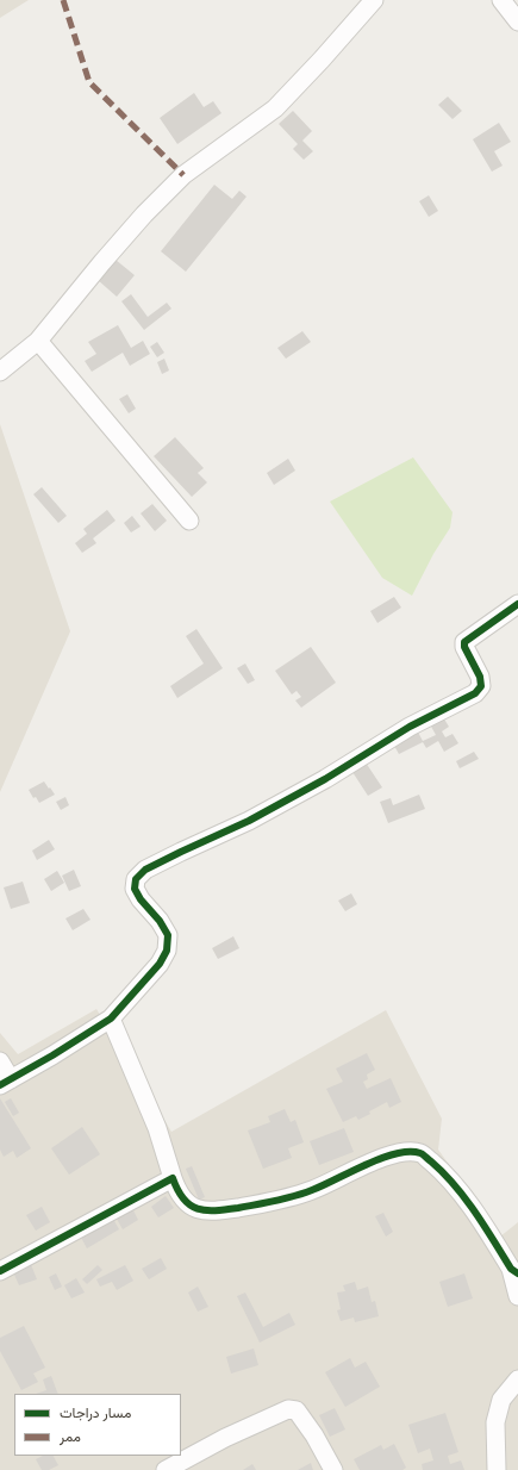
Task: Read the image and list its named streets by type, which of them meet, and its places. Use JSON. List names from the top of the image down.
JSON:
{
  "legend": ["مسار دراجات", "ممر"]
}
